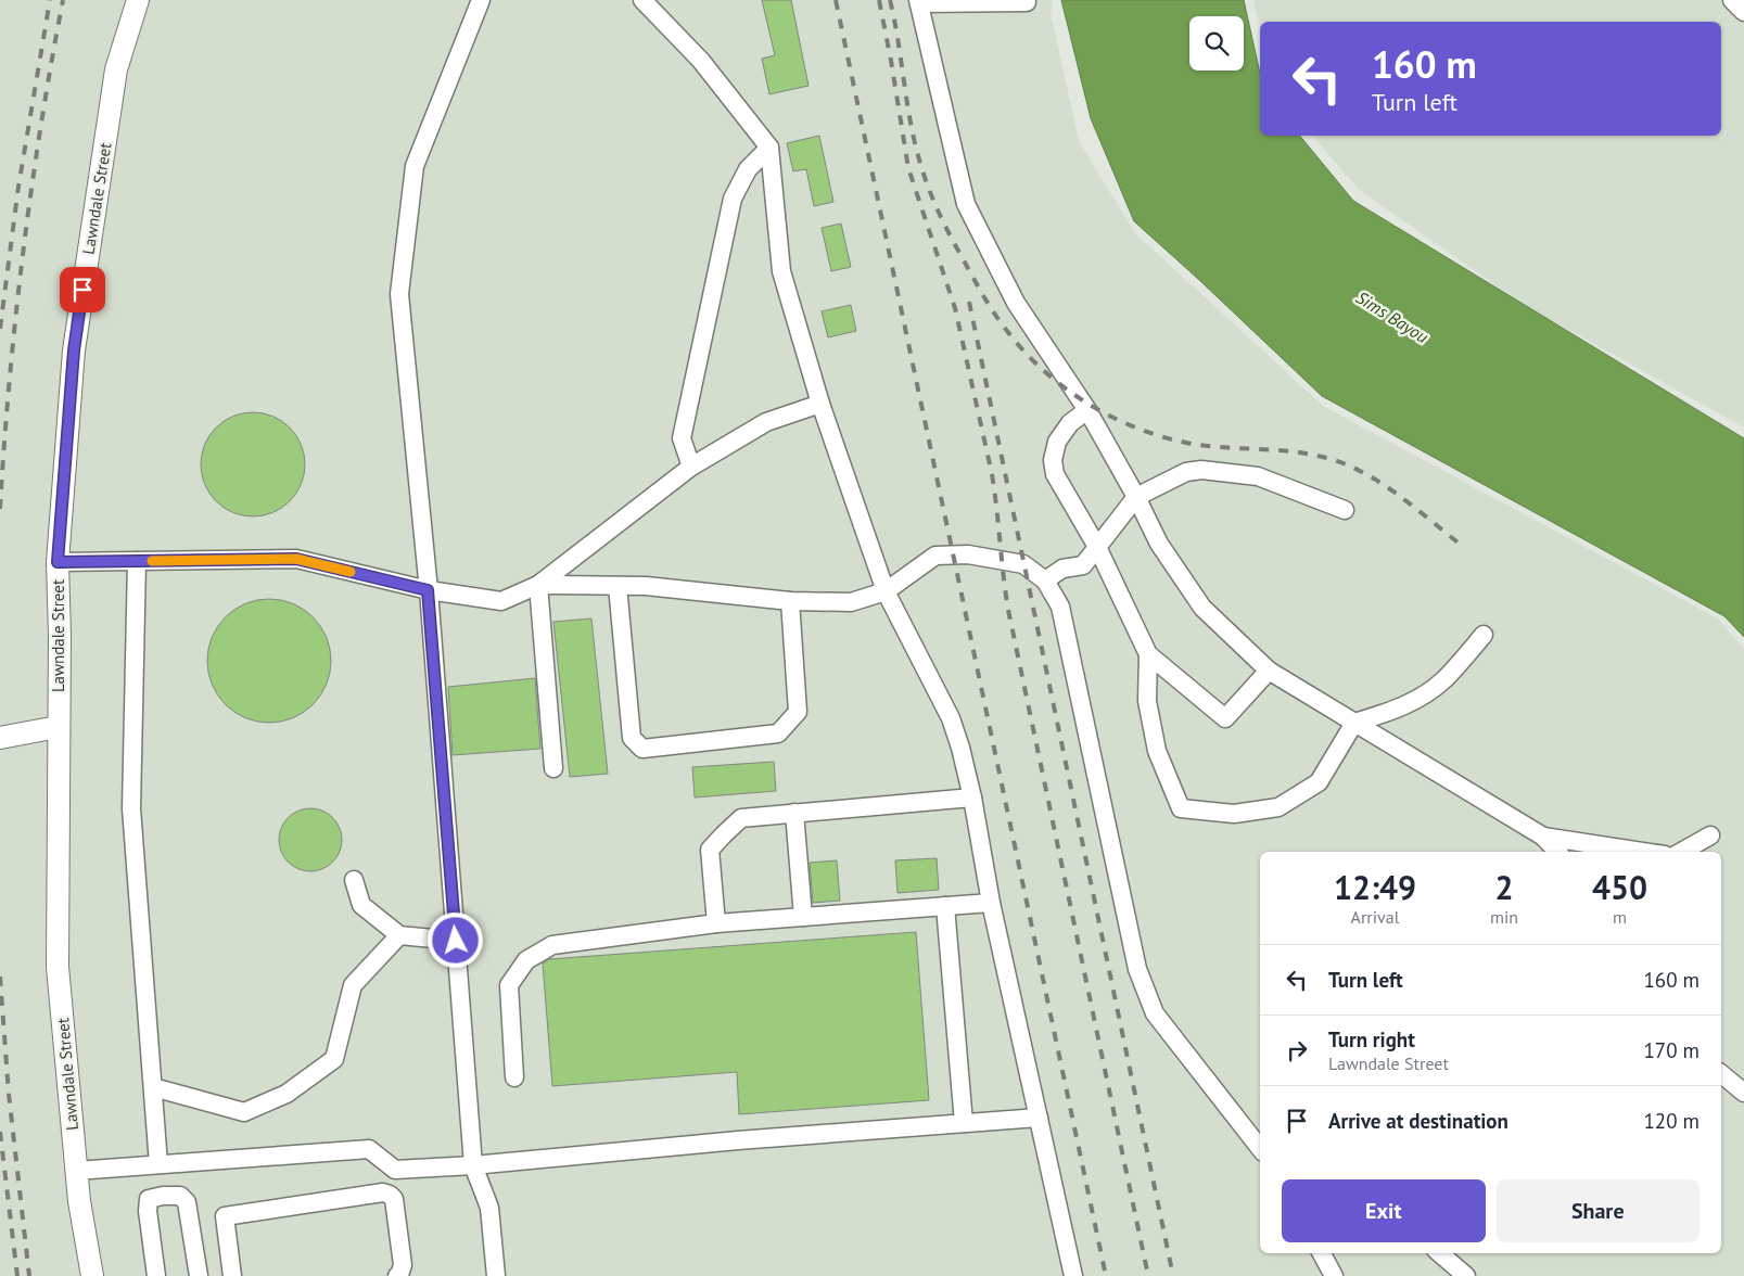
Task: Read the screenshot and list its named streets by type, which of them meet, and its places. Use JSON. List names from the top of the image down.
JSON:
{
  "streets": {
    "main road": ["Lawndale Street"]
  },
  "water": ["Sims Bayou"],
  "page": {
    "turn": ["160 m", "Turn left"],
    "eta": [
      "12:49",
      "Arrival",
      "2",
      "min",
      "450",
      "m"
    ],
    "list": [
      {
        "name": "Turn left",
        "value": "160 m"
      },
      {
        "name": "Turn right",
        "note": "Lawndale Street",
        "value": "170 m"
      },
      {
        "name": "Arrive at destination",
        "value": "120 m"
      }
    ],
    "buttons": ["Exit", "Share"]
  }
}
